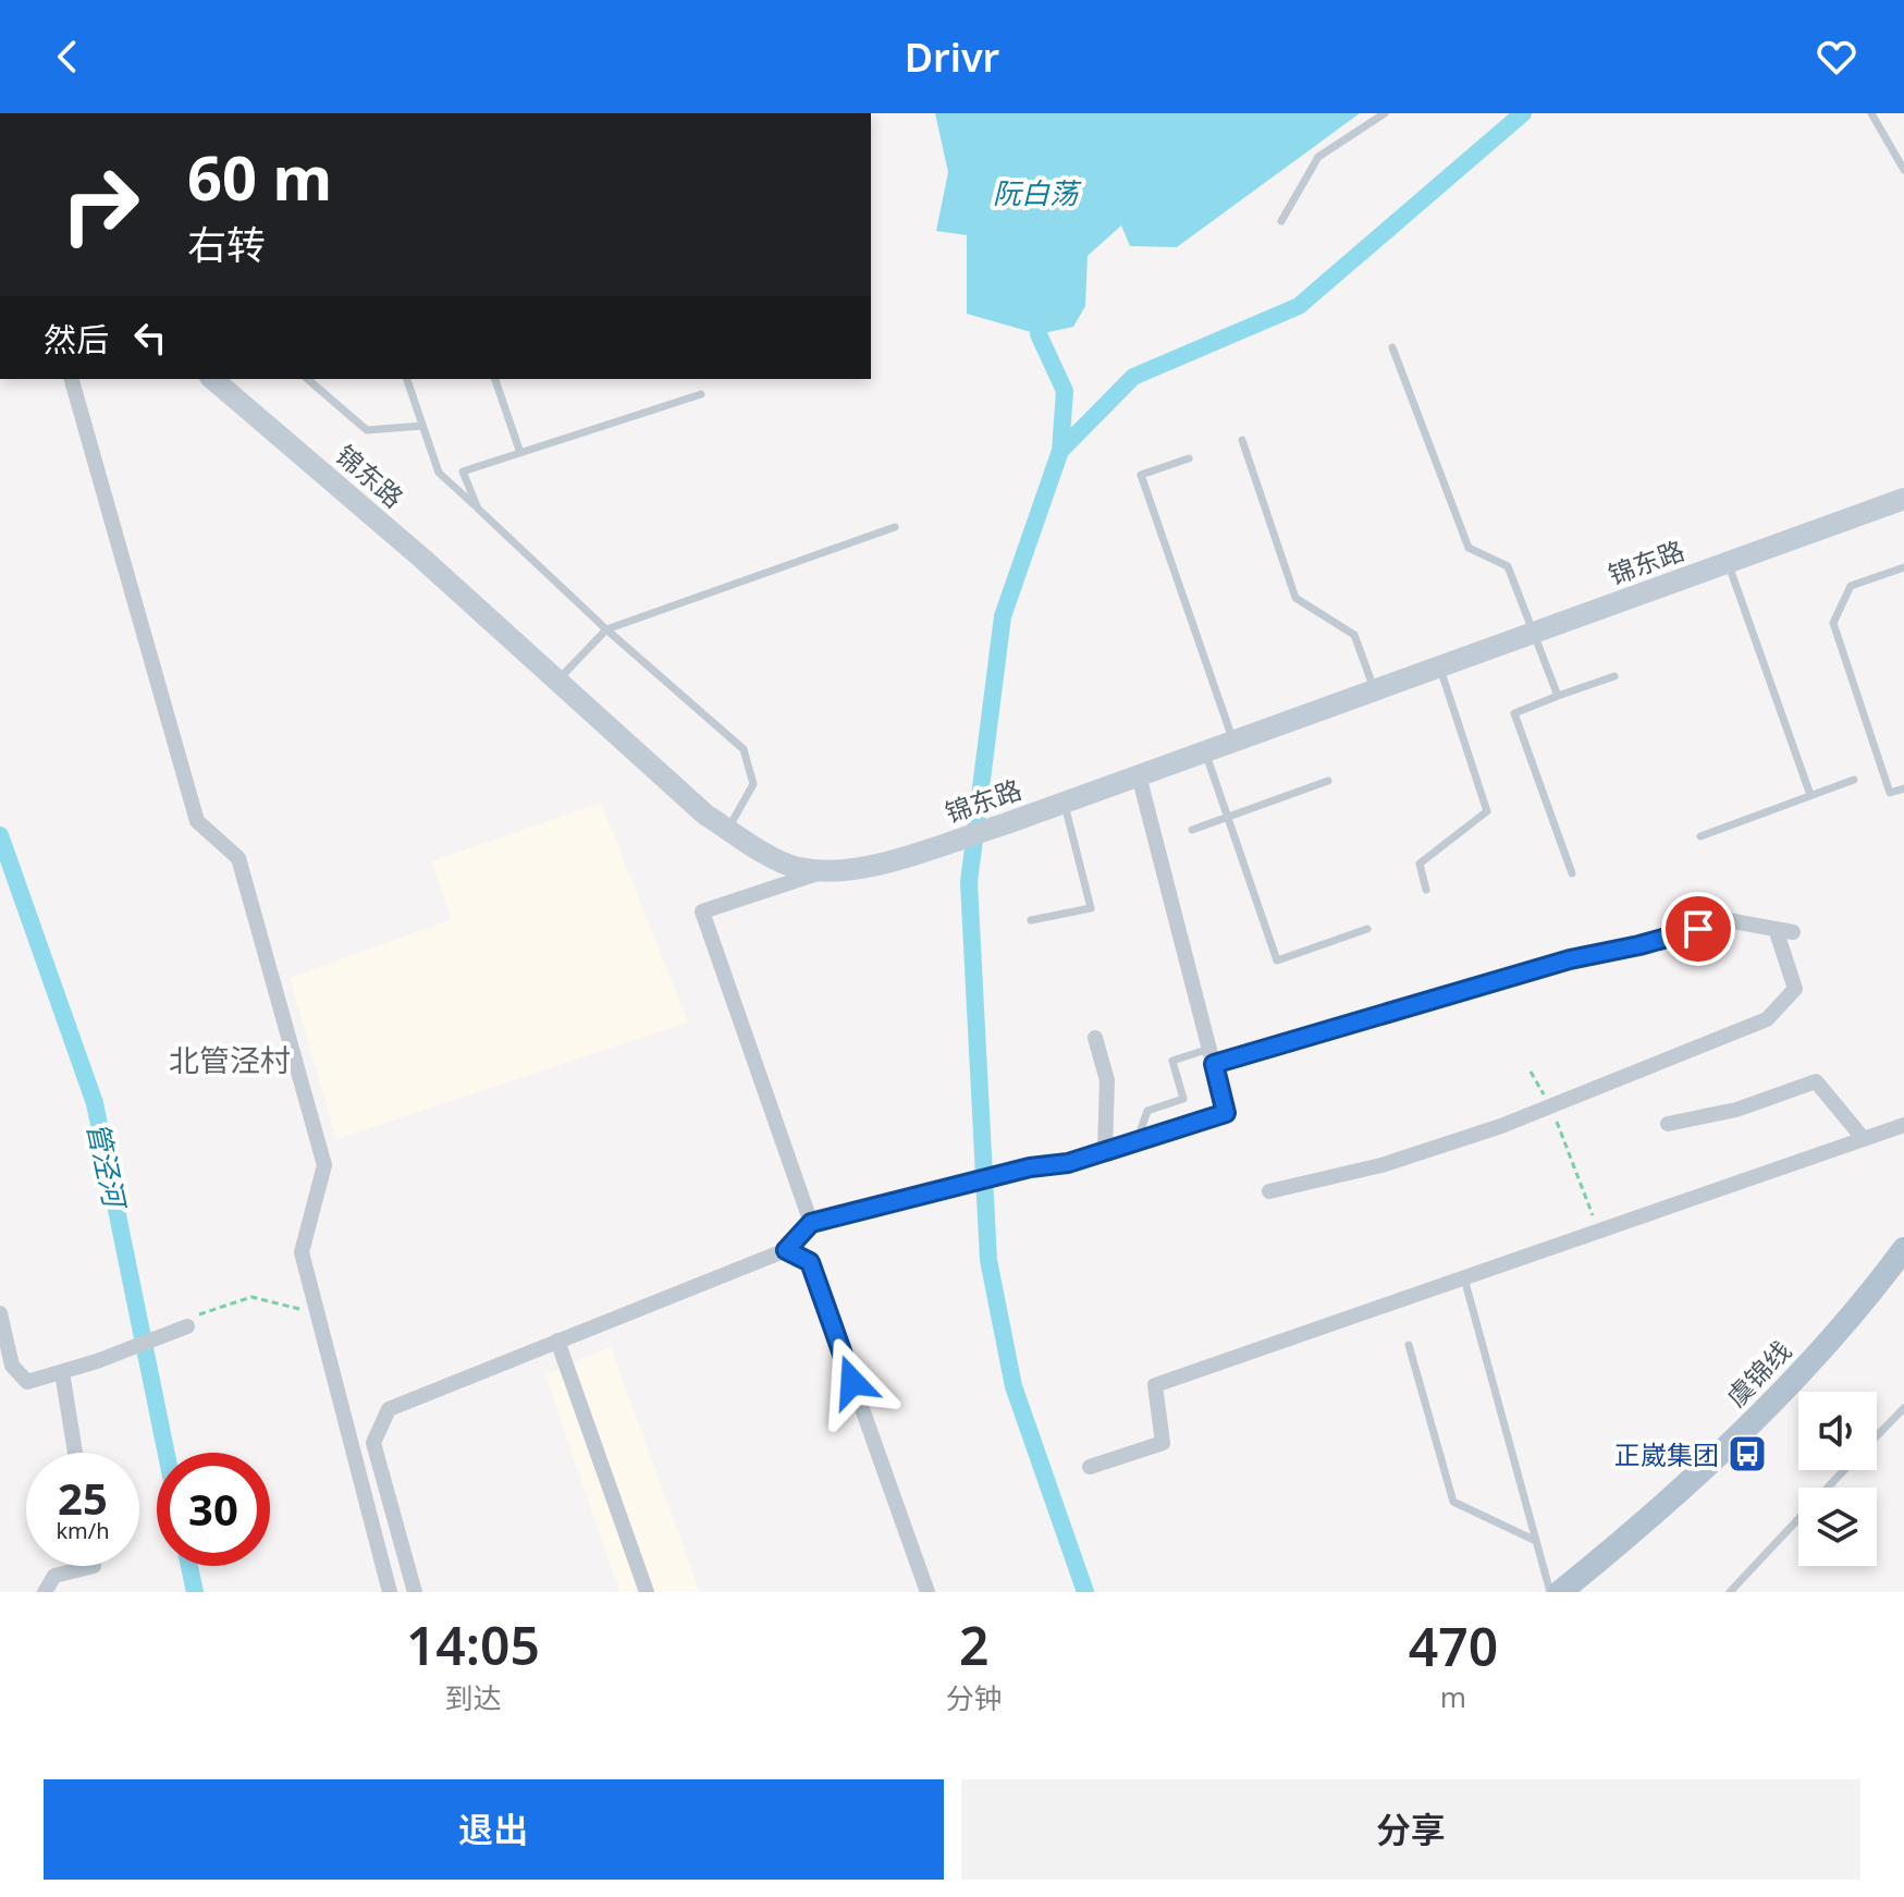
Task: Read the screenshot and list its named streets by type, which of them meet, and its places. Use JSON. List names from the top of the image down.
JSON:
{
  "streets": {
    "main road": ["锦东路", "虞锦线"]
  },
  "districts": ["北管泾村"],
  "water": ["阮白荡", "管泾河"],
  "places": {
    "bus stop": ["正崴集团"]
  },
  "page": {
    "header": "Drivr",
    "turn": ["60 m", "右转"],
    "then": "然后",
    "speed": "25 km/h",
    "limit": "30",
    "eta": [
      "14:05",
      "到达",
      "2",
      "分钟",
      "470",
      "m"
    ],
    "buttons": ["退出", "分享"]
  }
}
